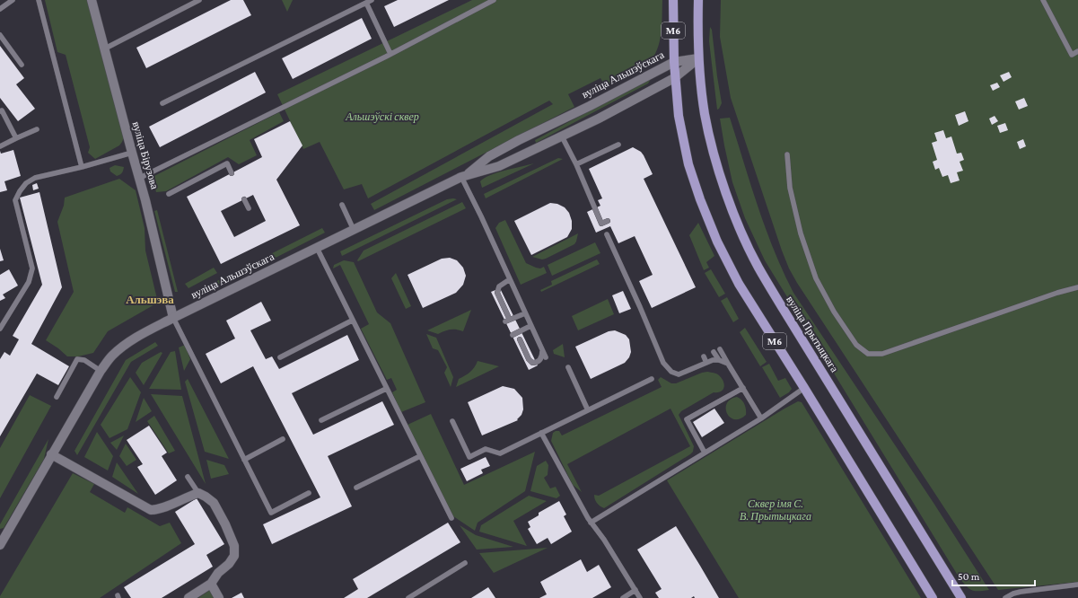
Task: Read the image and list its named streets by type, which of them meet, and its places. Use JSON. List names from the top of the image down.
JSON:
{
  "streets": {
    "main road": [
      "М6",
      "вуліца Альшэўскага",
      "вуліца Бірузова",
      "вуліца Прытыцкага"
    ]
  },
  "crossings": [
    ["М6", "вуліца Альшэўскага"],
    ["М6", "вуліца Прытыцкага"],
    ["вуліца Альшэўскага", "вуліца Бірузова"],
    ["вуліца Альшэўскага", "вуліца Прытыцкага"]
  ],
  "districts": ["Альшэва"],
  "parks": ["Альшэўскі сквер", "Сквер імя С. В. Прытыцкага"],
  "scale_bar": "50 m"
}
